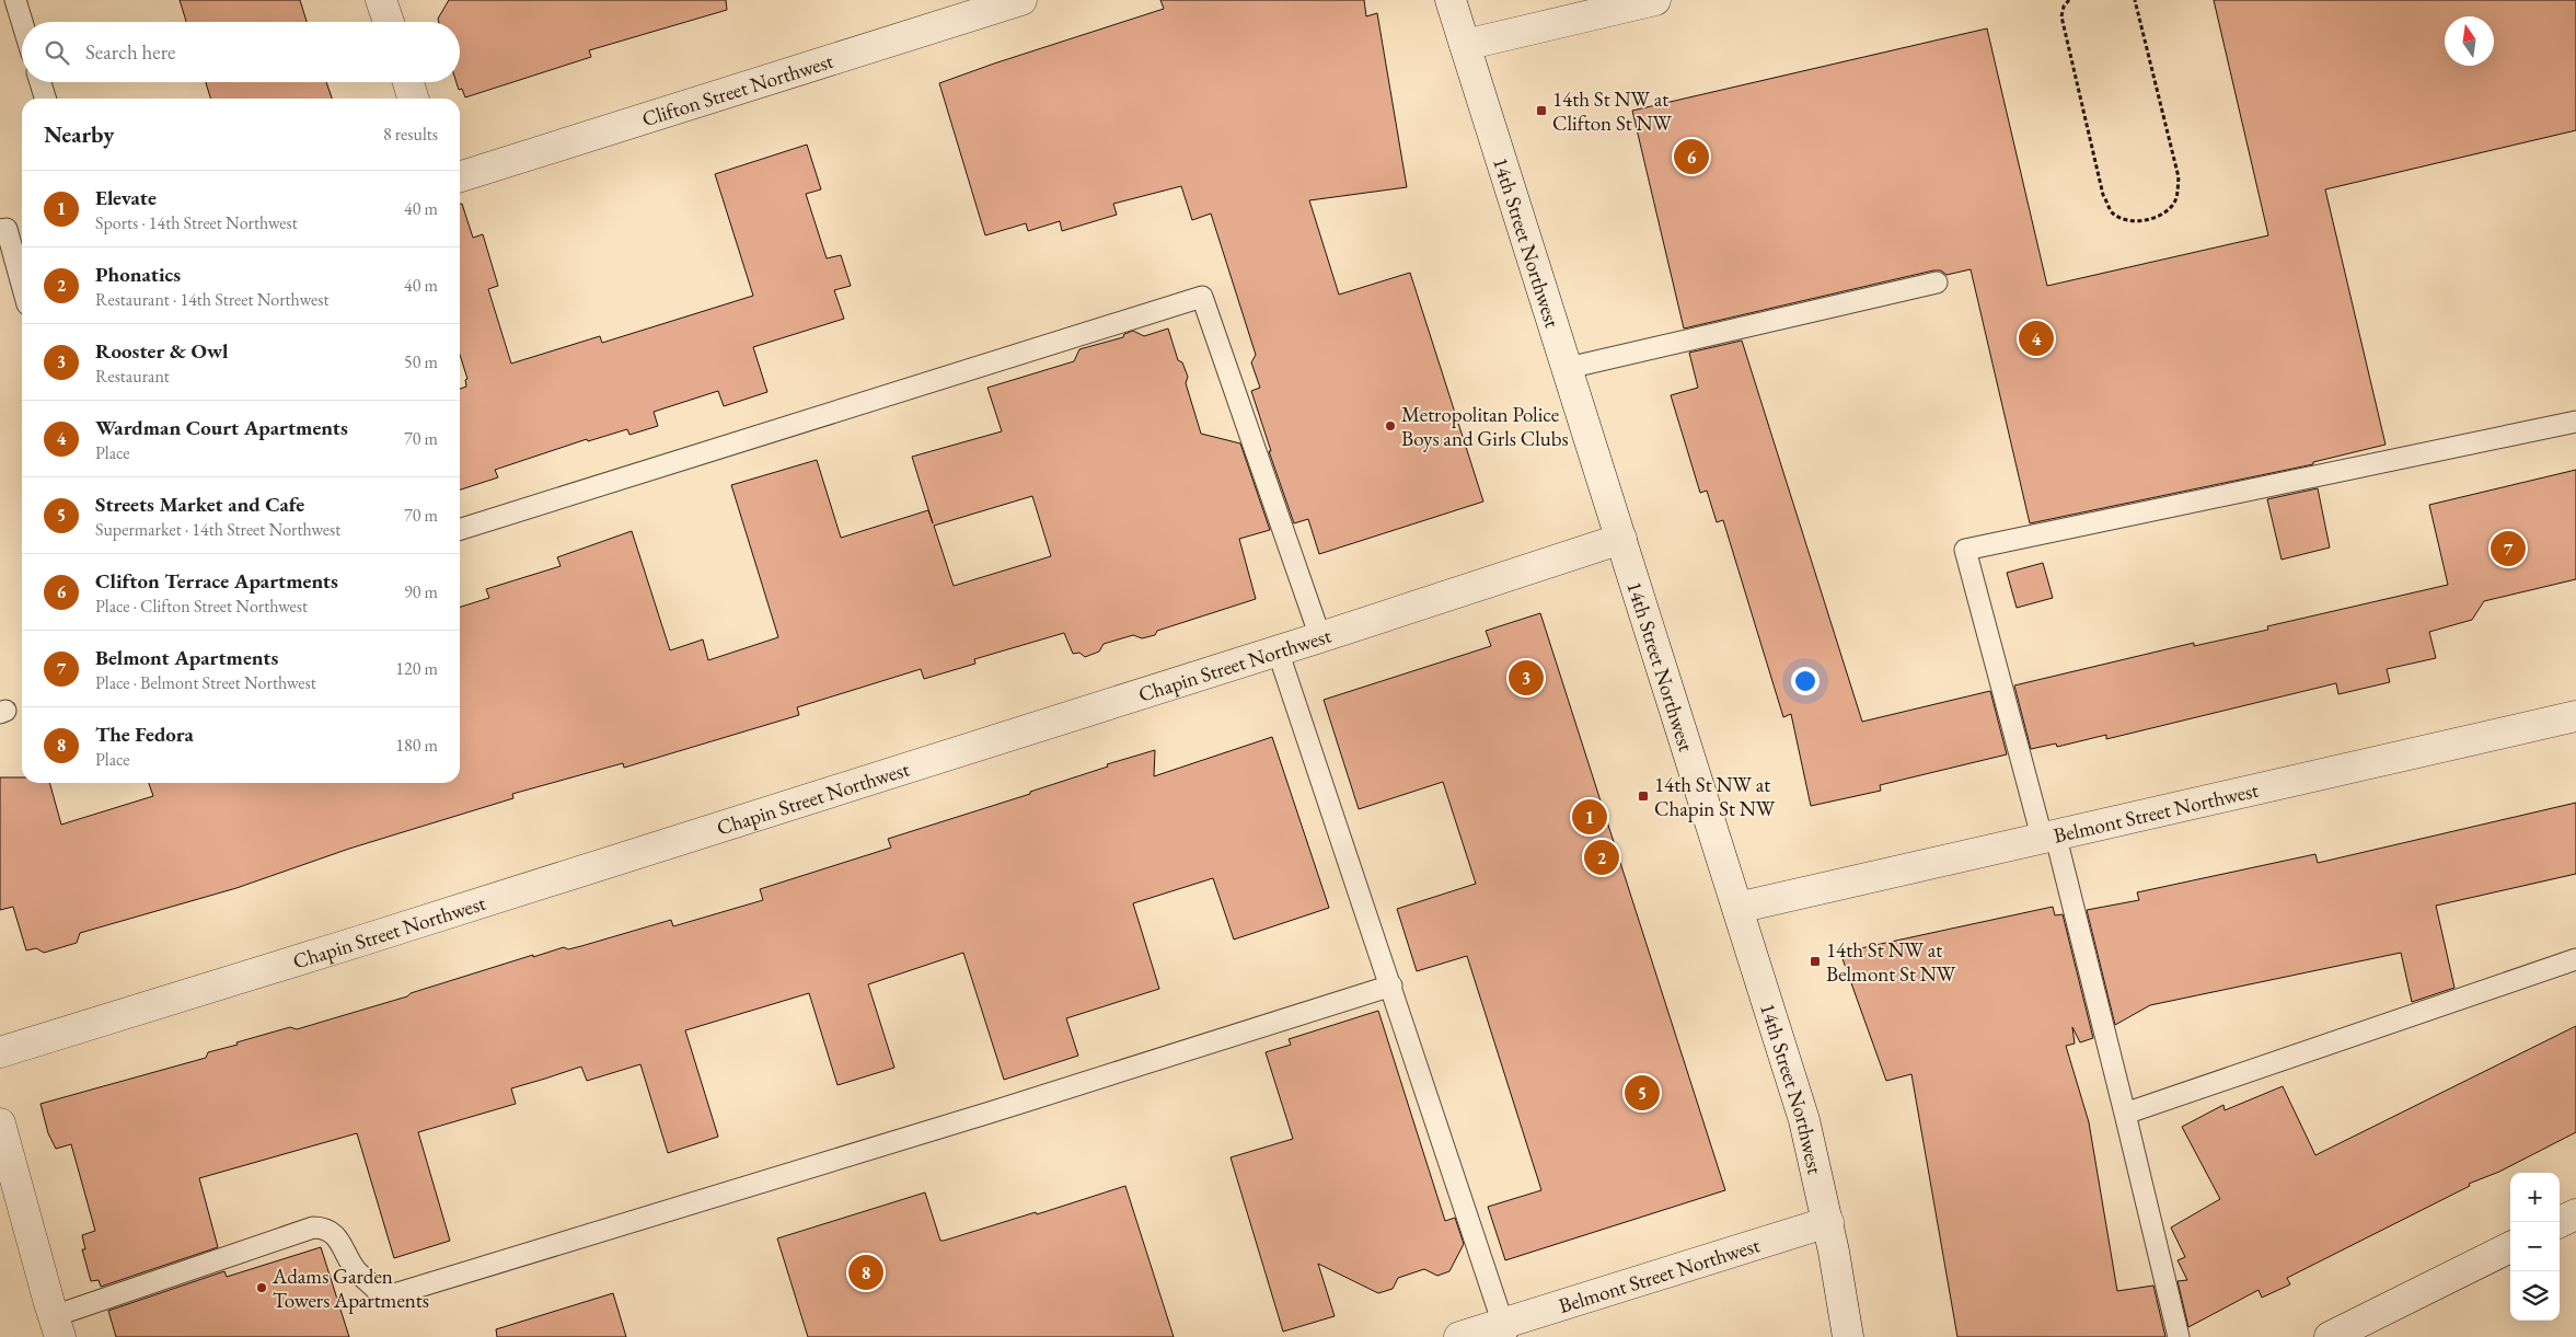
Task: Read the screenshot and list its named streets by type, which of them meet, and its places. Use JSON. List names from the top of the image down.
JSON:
{
  "streets": {
    "street": [
      "Clifton Street Northwest",
      "14th Street Northwest",
      "Chapin Street Northwest",
      "Belmont Street Northwest"
    ]
  },
  "crossings": [
    ["14th Street Northwest", "Chapin Street Northwest"],
    ["14th Street Northwest", "Belmont Street Northwest"]
  ],
  "places": {
    "transit": ["14th St NW at Clifton St NW", "14th St NW at Chapin St NW", "14th St NW at Belmont St NW"],
    "other": ["Metropolitan Police Boys and Girls Clubs", "Adams Garden Towers Apartments"]
  },
  "north": "top",
  "page": {
    "search": "Search here",
    "heading": ["Nearby", "8 results"],
    "pins": [
      "6",
      "4",
      "7",
      "3",
      "1",
      "2",
      "5",
      "8"
    ],
    "list": [
      {
        "mark": "1",
        "name": "Elevate",
        "note": "Sports · 14th Street Northwest",
        "value": "40 m"
      },
      {
        "mark": "2",
        "name": "Phonatics",
        "note": "Restaurant · 14th Street Northwest",
        "value": "40 m"
      },
      {
        "mark": "3",
        "name": "Rooster & Owl",
        "note": "Restaurant",
        "value": "50 m"
      },
      {
        "mark": "4",
        "name": "Wardman Court Apartments",
        "note": "Place",
        "value": "70 m"
      },
      {
        "mark": "5",
        "name": "Streets Market and Cafe",
        "note": "Supermarket · 14th Street Northwest",
        "value": "70 m"
      },
      {
        "mark": "6",
        "name": "Clifton Terrace Apartments",
        "note": "Place · Clifton Street Northwest",
        "value": "90 m"
      },
      {
        "mark": "7",
        "name": "Belmont Apartments",
        "note": "Place · Belmont Street Northwest",
        "value": "120 m"
      },
      {
        "mark": "8",
        "name": "The Fedora",
        "note": "Place",
        "value": "180 m"
      }
    ],
    "map_buttons": ["+", "−"]
  }
}
